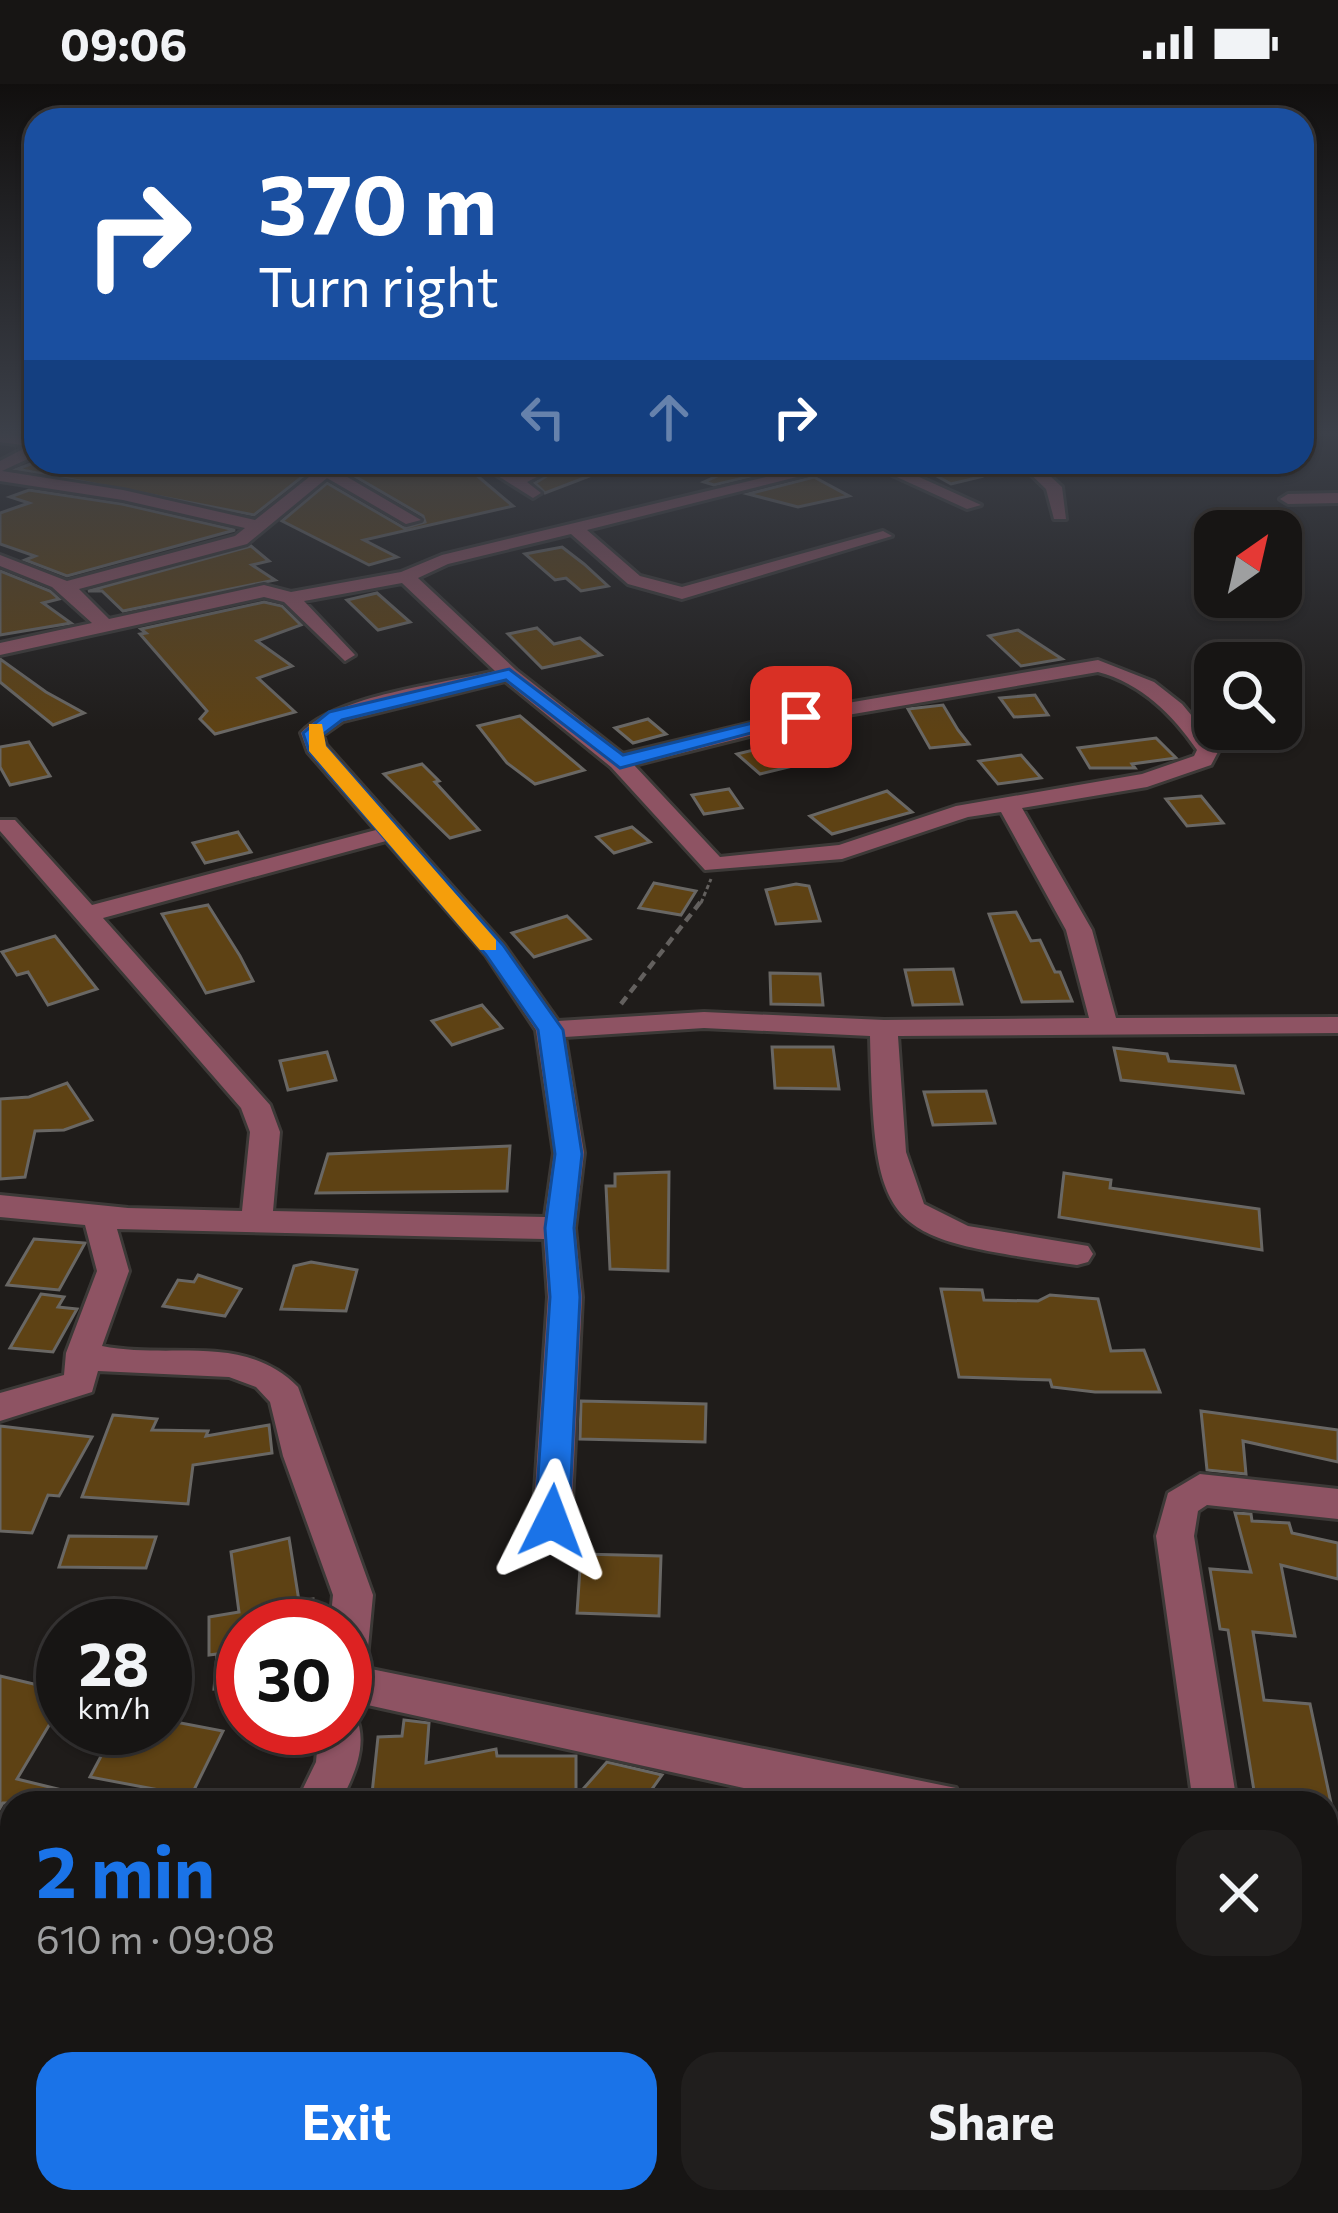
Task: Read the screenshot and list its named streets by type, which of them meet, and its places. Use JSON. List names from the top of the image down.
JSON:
{
  "north": "top right",
  "page": {
    "status": "09:06",
    "turn": ["370 m", "Turn right"],
    "speed": "28 km/h",
    "limit": "30",
    "heading": ["2 min", "610 m · 09:08"],
    "buttons": ["Exit", "Share"]
  }
}
